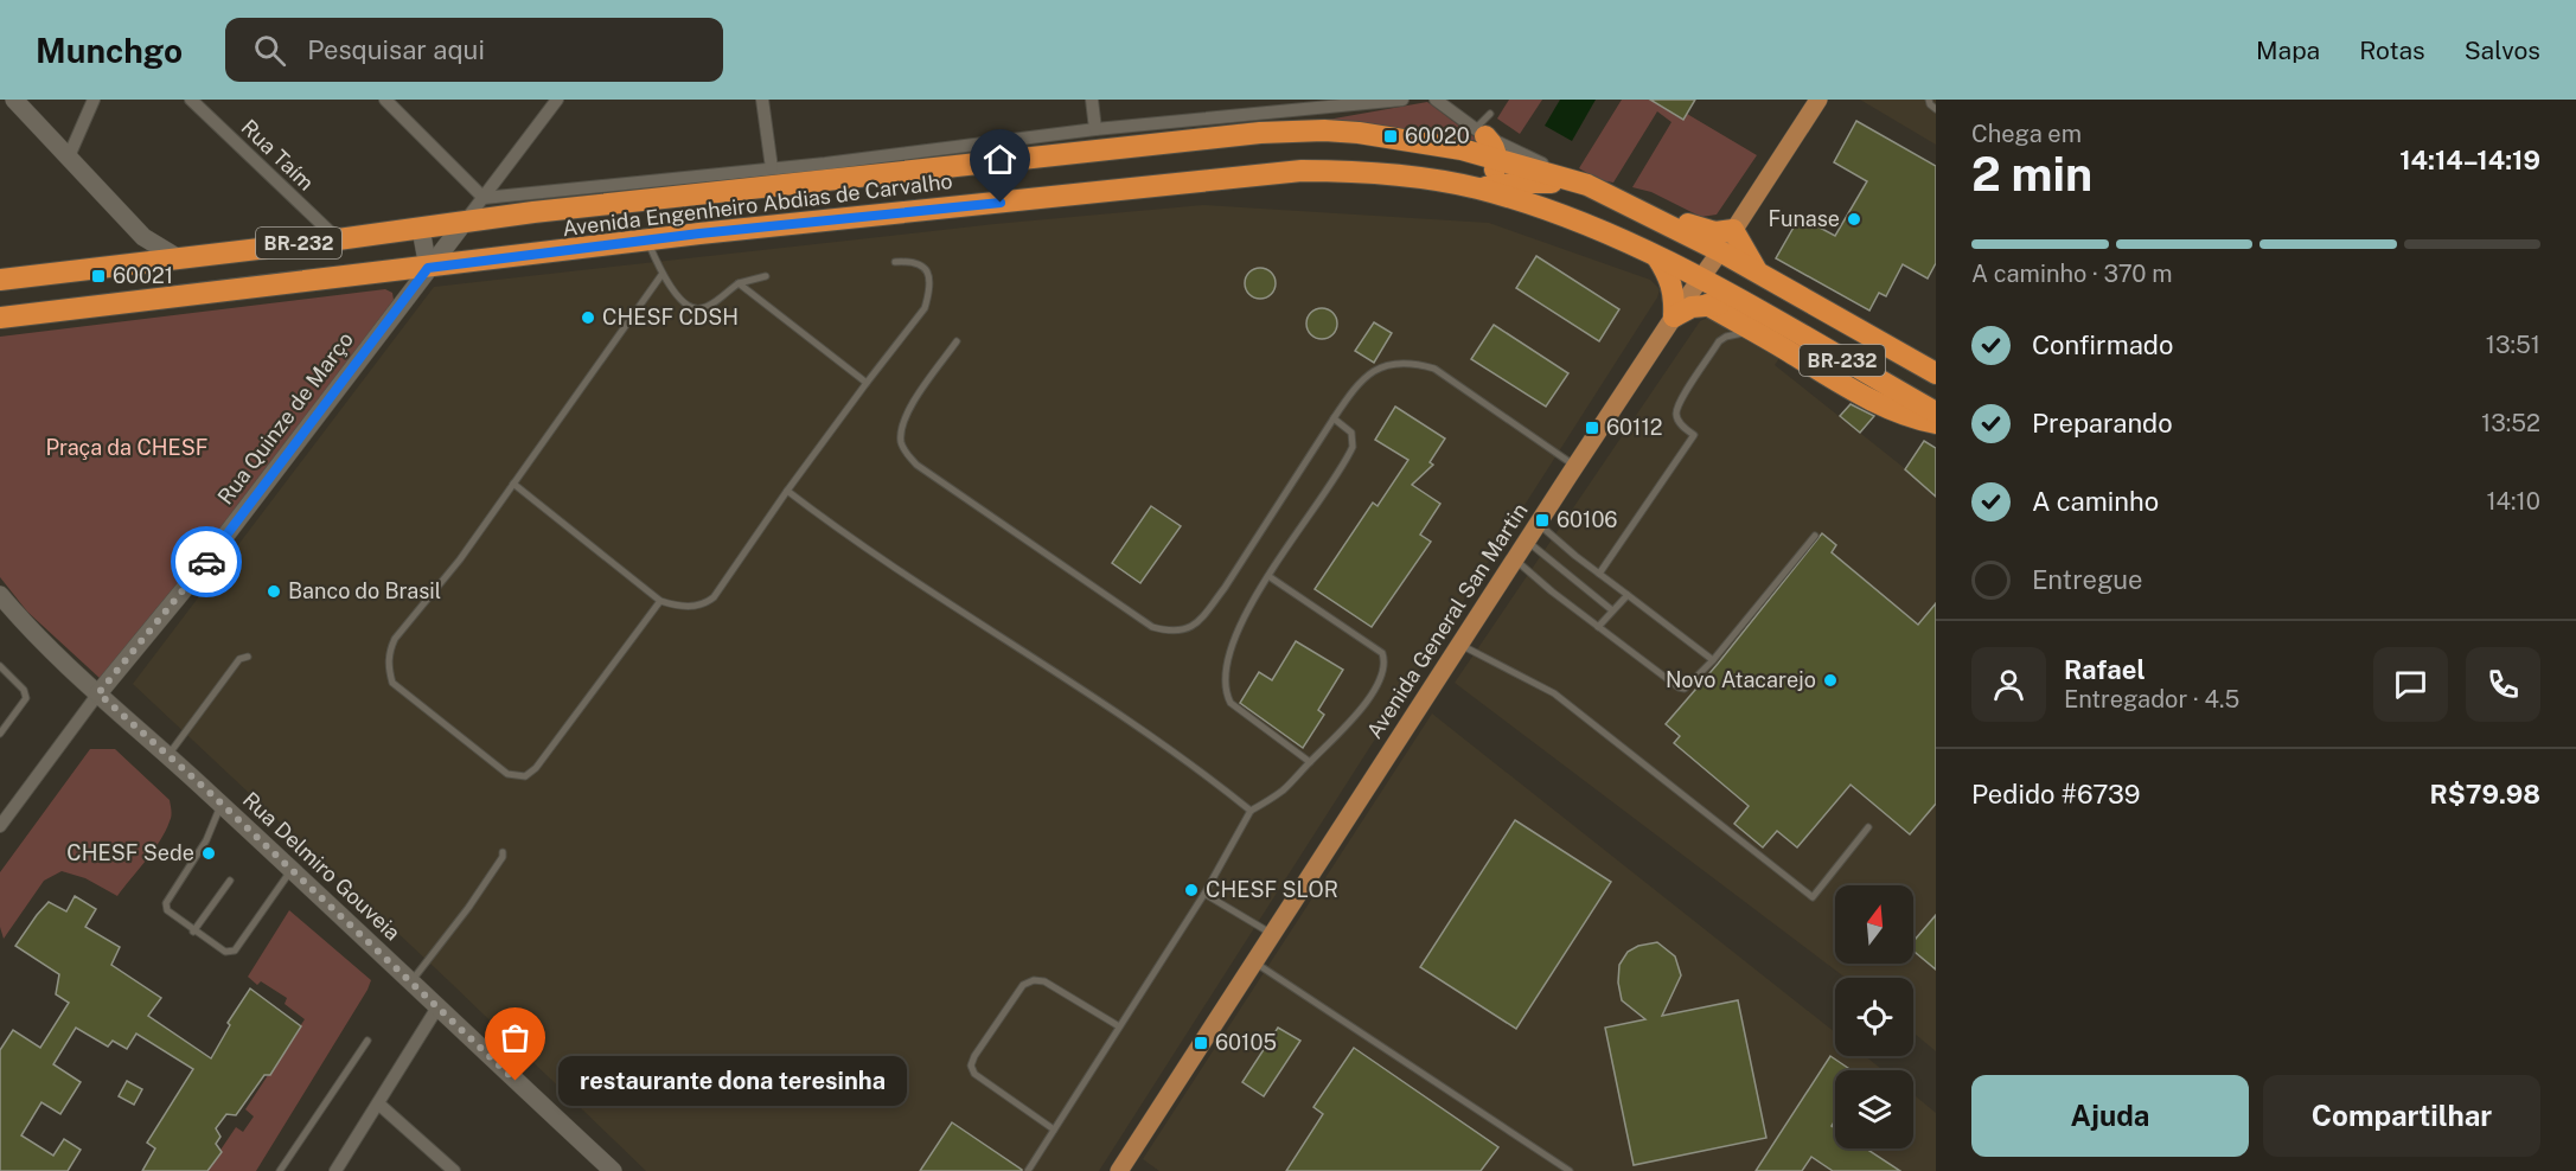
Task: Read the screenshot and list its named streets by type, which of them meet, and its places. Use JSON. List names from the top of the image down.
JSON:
{
  "streets": {
    "highway": ["Avenida Engenheiro Abdias de Carvalho", "BR-232"],
    "main road": ["Avenida General San Martin"],
    "street": ["Rua Taím", "Rua Quinze de Março", "Rua Delmiro Gouveia"]
  },
  "crossings": [
    ["Rua Taím", "Avenida Engenheiro Abdias de Carvalho"],
    ["Avenida Engenheiro Abdias de Carvalho", "Rua Quinze de Março"],
    ["Avenida Engenheiro Abdias de Carvalho", "Avenida General San Martin"],
    ["Rua Quinze de Março", "Rua Delmiro Gouveia"]
  ],
  "parks": ["Praça da CHESF"],
  "places": {
    "transit": [
      "60020",
      "60021",
      "60112",
      "60106",
      "60105"
    ],
    "other": [
      "Funase",
      "CHESF CDSH",
      "Banco do Brasil",
      "Novo Atacarejo",
      "CHESF Sede",
      "CHESF SLOR",
      "restaurante dona teresinha"
    ]
  },
  "north": "top",
  "page": {
    "header": "Munchgo",
    "search": "Pesquisar aqui",
    "nav": ["Mapa", "Rotas", "Salvos"],
    "heading": ["2 min", "Chega em", "14:14–14:19"],
    "panel": [
      "Rafael",
      "Entregador · 4.5",
      "Pedido #6739",
      "R$79.98"
    ],
    "bar": "A caminho · 370 m",
    "list": [
      ["Confirmado", "13:51"],
      ["Preparando", "13:52"],
      ["A caminho", "14:10"],
      "Entregue"
    ],
    "bubble": "restaurante dona teresinha",
    "buttons": ["Ajuda", "Compartilhar"]
  }
}
